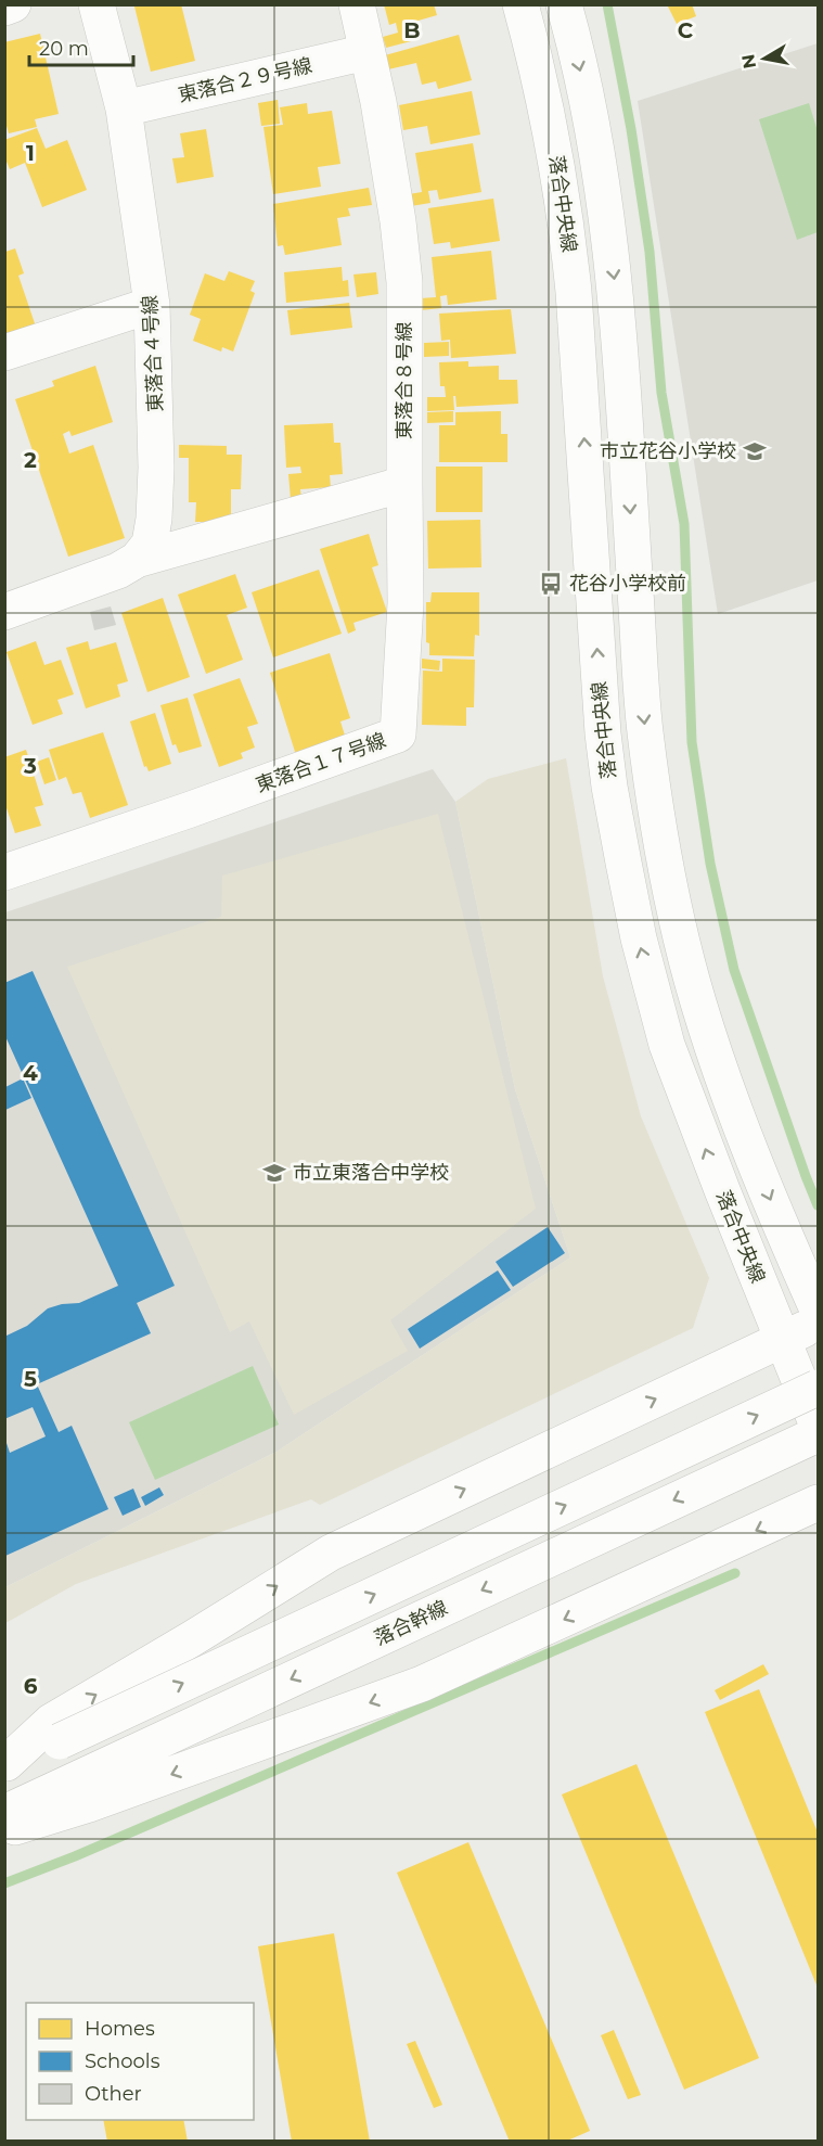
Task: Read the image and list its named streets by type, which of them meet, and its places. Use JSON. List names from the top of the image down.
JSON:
{
  "streets": {
    "street": [
      "東落合２９号線",
      "落合中央線",
      "東落合４号線",
      "東落合８号線",
      "東落合１７号線",
      "落合幹線"
    ]
  },
  "crossings": [
    ["東落合２９号線", "東落合４号線"],
    ["東落合２９号線", "東落合８号線"],
    ["東落合８号線", "東落合１７号線"]
  ],
  "places": {
    "school or university": ["市立花谷小学校", "市立東落合中学校"],
    "bus stop": ["花谷小学校前"]
  },
  "legend": ["Homes", "Schools", "Other"],
  "scale_bar": "20 m",
  "north": "left",
  "grid": {
    "columns": ["B", "C"],
    "rows": [
      "1",
      "2",
      "3",
      "4",
      "5",
      "6"
    ]
  }
}
